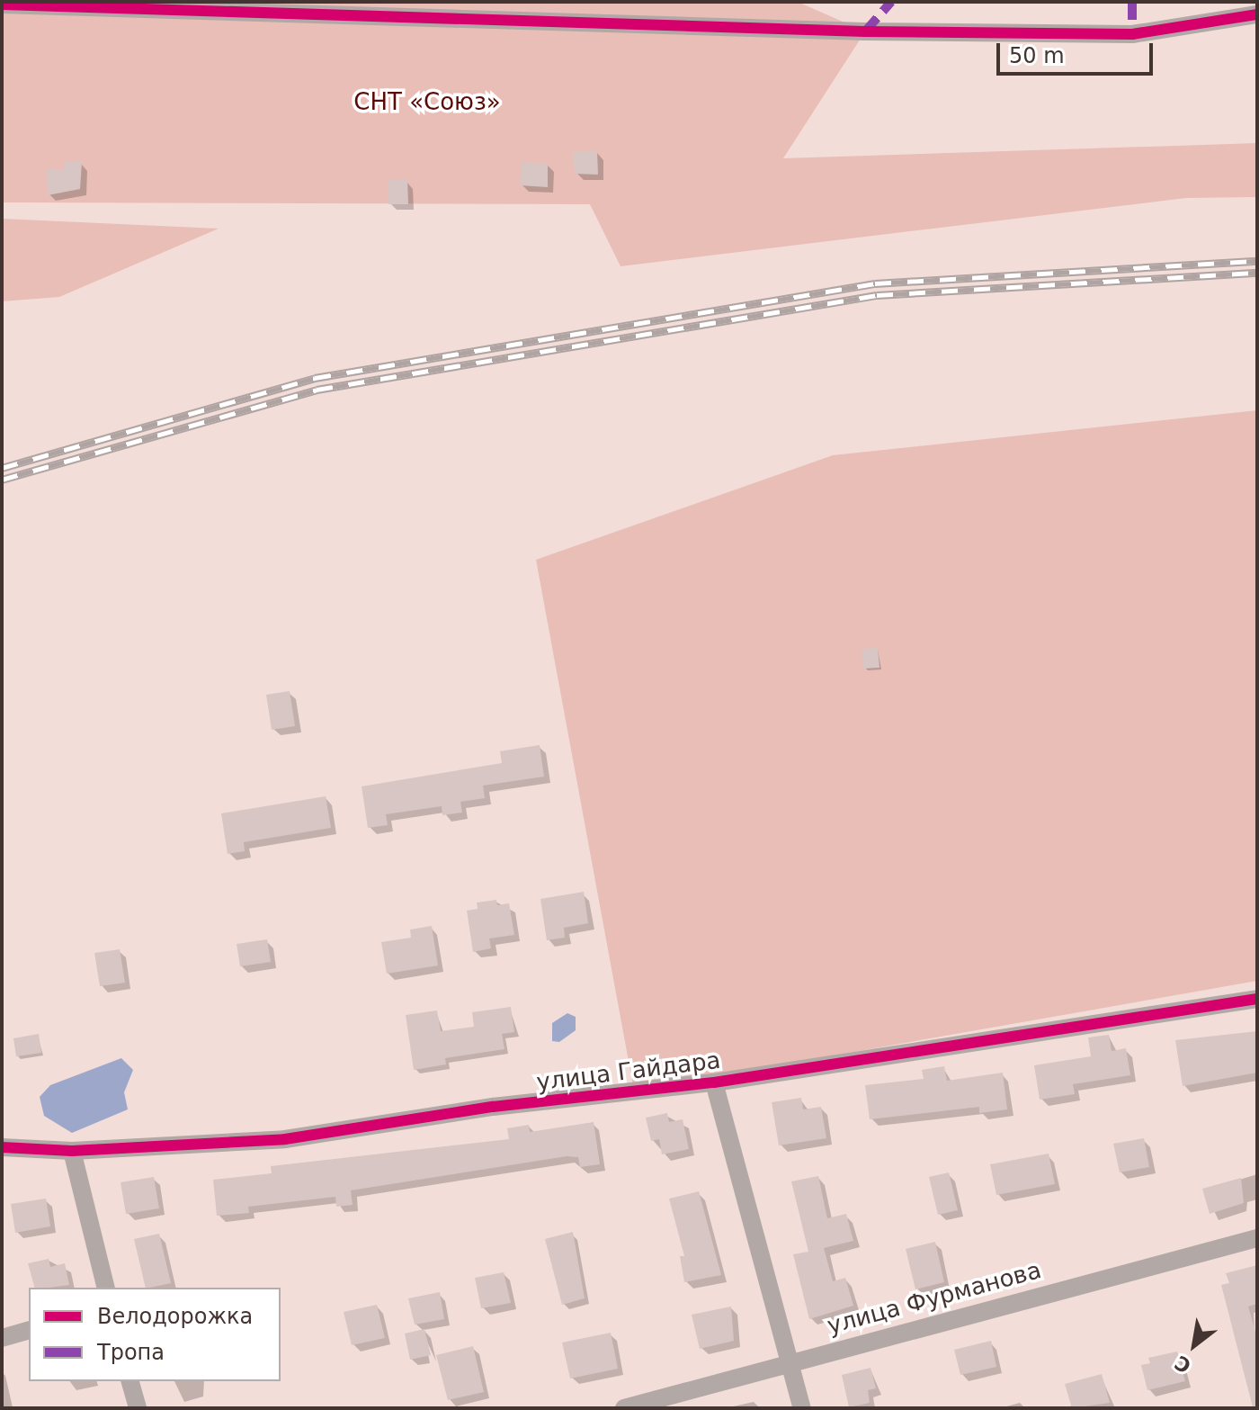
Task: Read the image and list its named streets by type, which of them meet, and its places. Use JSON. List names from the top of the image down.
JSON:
{
  "streets": {
    "street": ["улица Гайдара", "улица Фурманова"]
  },
  "parks": ["СНТ «Союз»"],
  "legend": ["Велодорожка", "Тропа"],
  "scale_bar": "50 m",
  "north": "bottom left"
}
